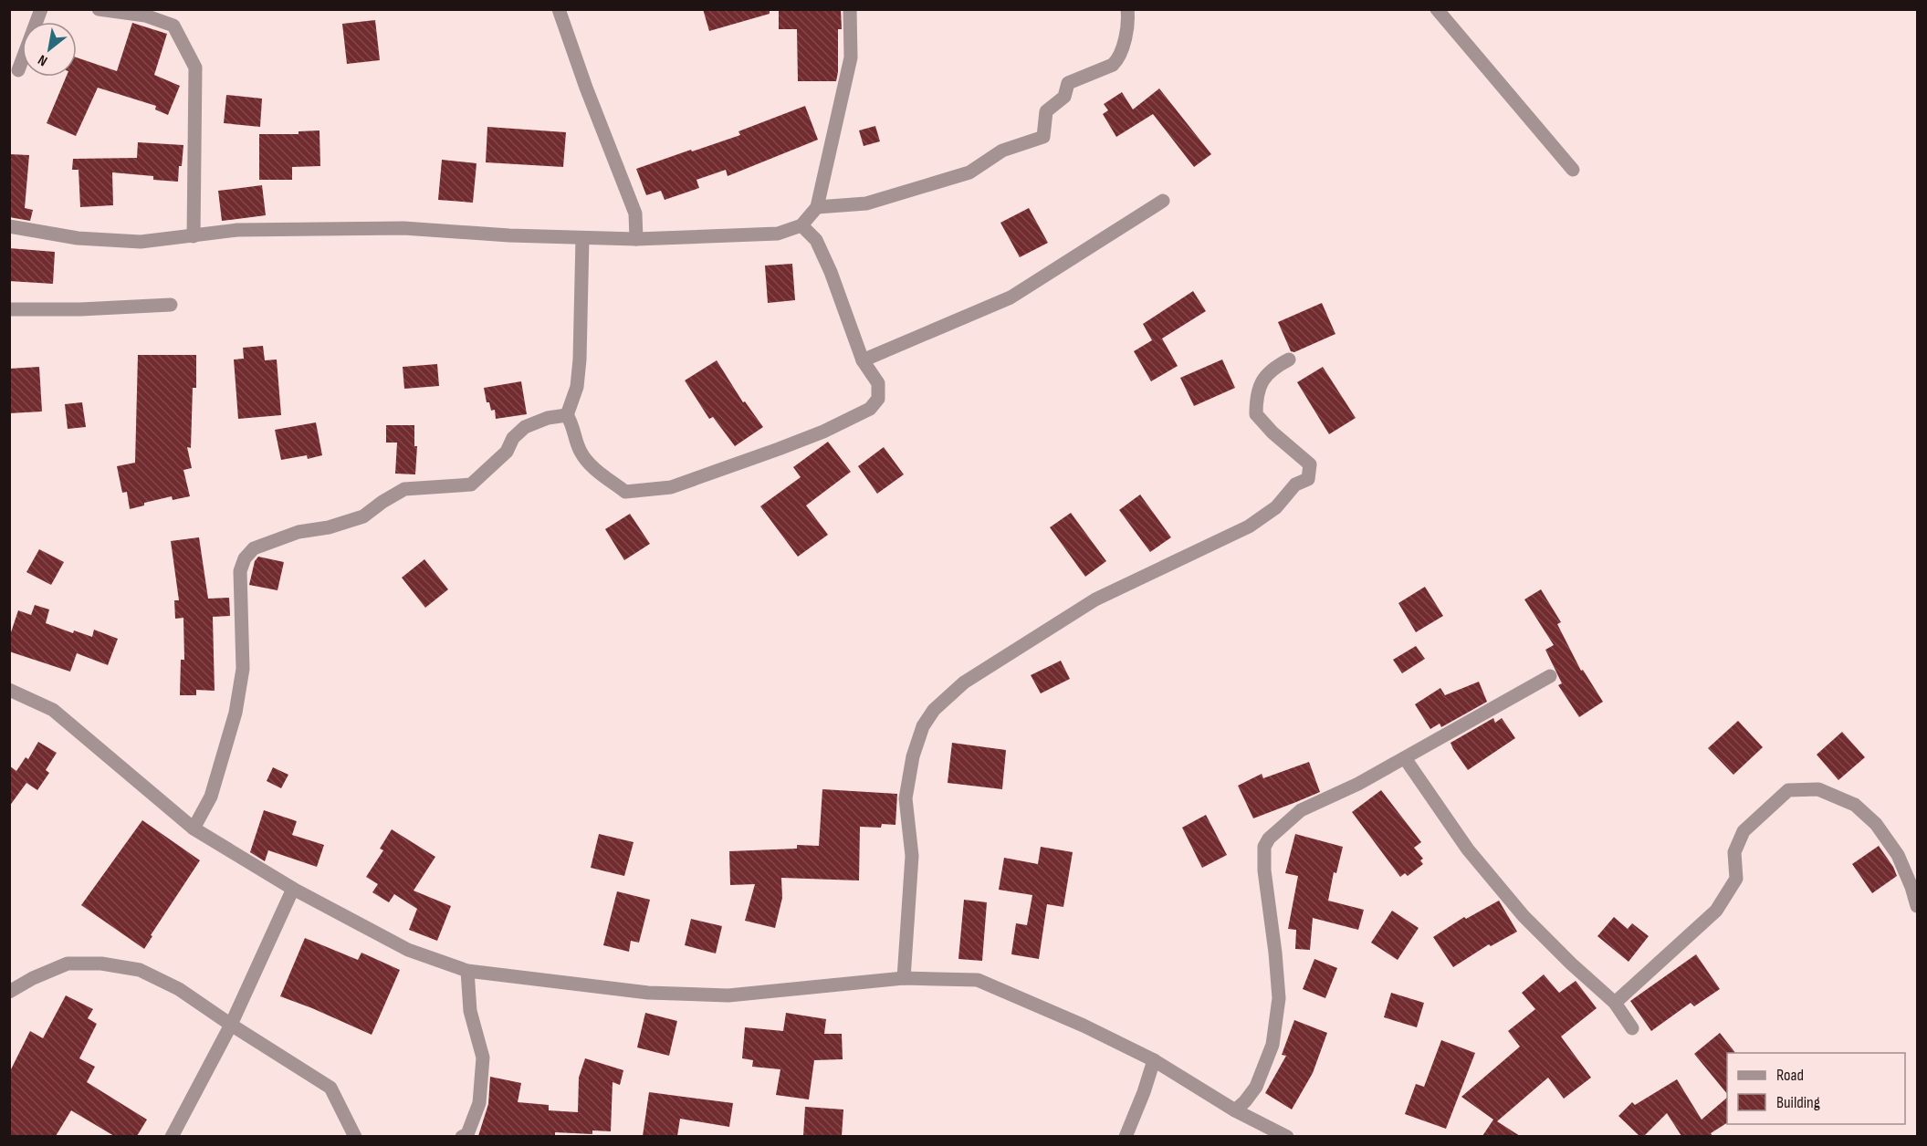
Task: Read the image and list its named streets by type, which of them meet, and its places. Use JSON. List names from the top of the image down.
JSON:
{
  "legend": ["Road", "Building"],
  "north": "bottom left"
}
